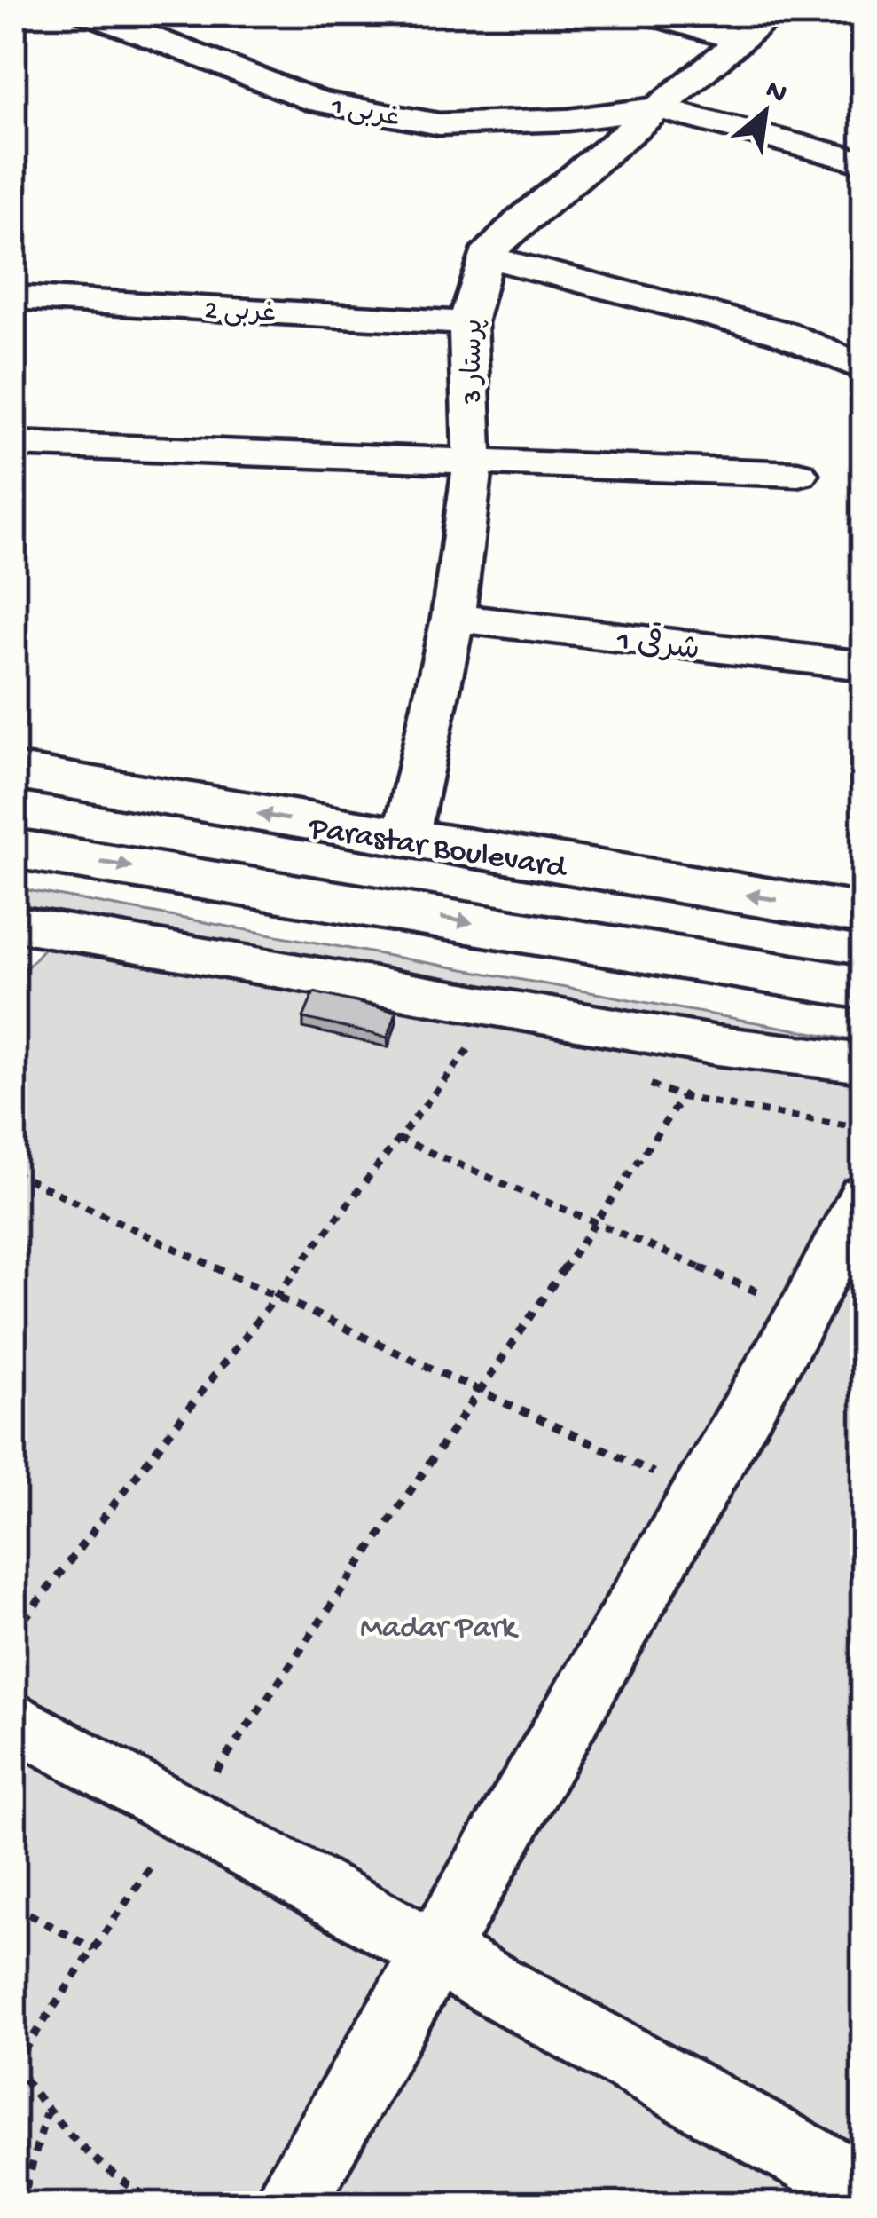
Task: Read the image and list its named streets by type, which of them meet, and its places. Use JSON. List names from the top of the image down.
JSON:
{
  "streets": {
    "street": [
      "غربی 1",
      "غربی 2",
      "پرستار 3",
      "شرقی 1",
      "Parastar Boulevard"
    ]
  },
  "crossings": [
    ["غربی 1", "پرستار 3"],
    ["غربی 2", "پرستار 3"],
    ["پرستار 3", "شرقی 1"],
    ["پرستار 3", "Parastar Boulevard"]
  ],
  "parks": ["Madar Park"],
  "north": "top right"
}
